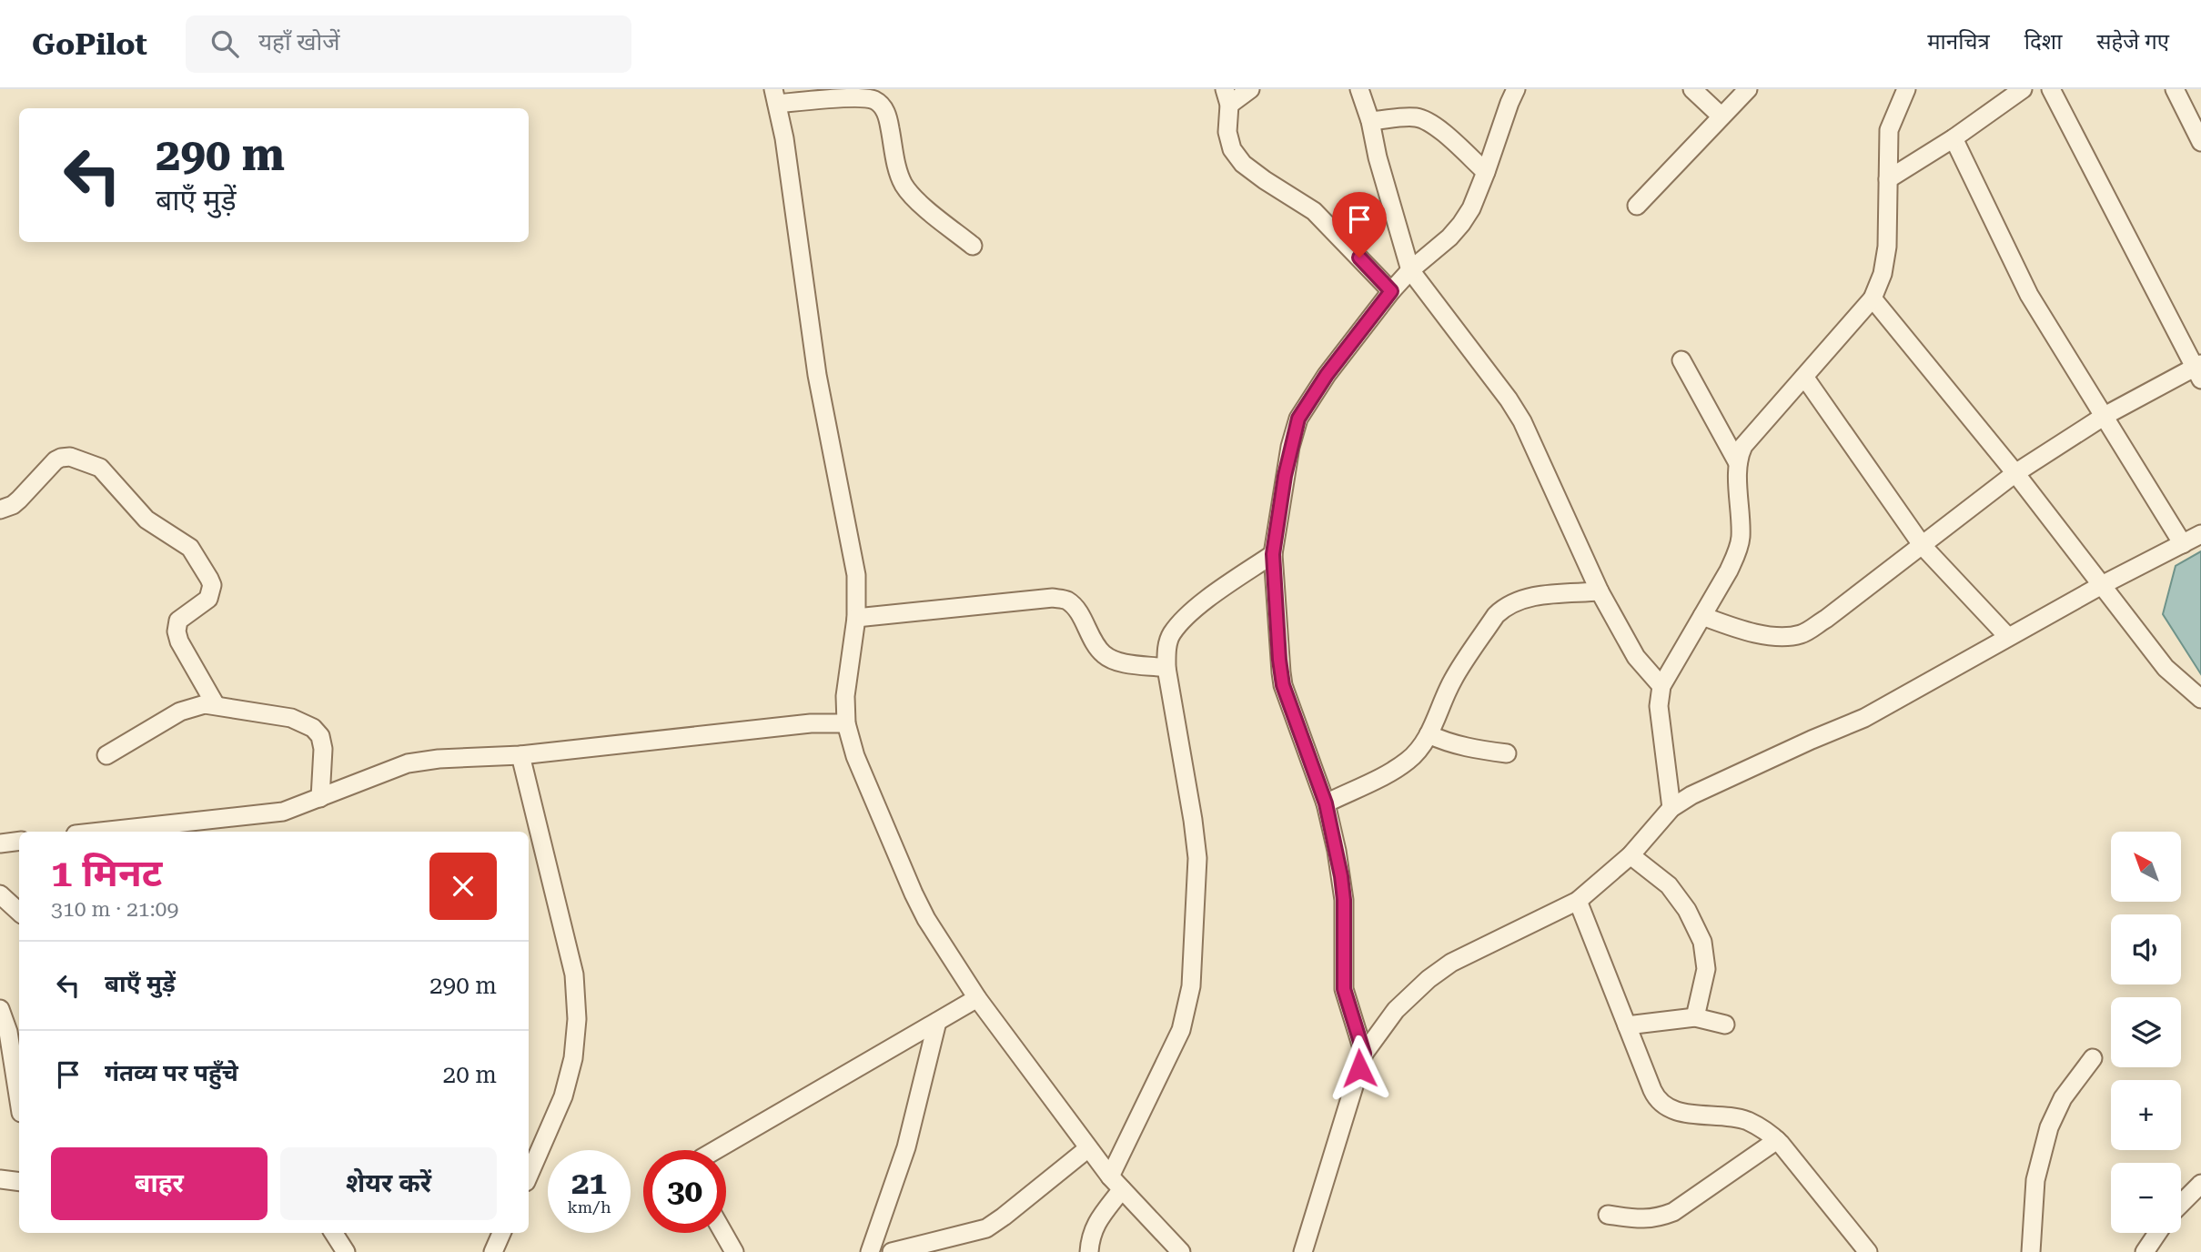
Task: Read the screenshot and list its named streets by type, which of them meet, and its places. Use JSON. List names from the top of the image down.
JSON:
{
  "north": "top left",
  "page": {
    "header": "GoPilot",
    "search": "यहाँ खोजें",
    "nav": ["मानचित्र", "दिशा", "सहेजे गए"],
    "turn": ["290 m", "बाएँ मुड़ें"],
    "map_buttons": ["+", "−"],
    "heading": ["1 मिनट", "310 m · 21:09"],
    "list": [
      {
        "name": "बाएँ मुड़ें",
        "value": "290 m"
      },
      {
        "name": "गंतव्य पर पहुँचे",
        "value": "20 m"
      }
    ],
    "buttons": ["बाहर", "शेयर करें"],
    "speed": "21 km/h",
    "limit": "30"
  }
}
